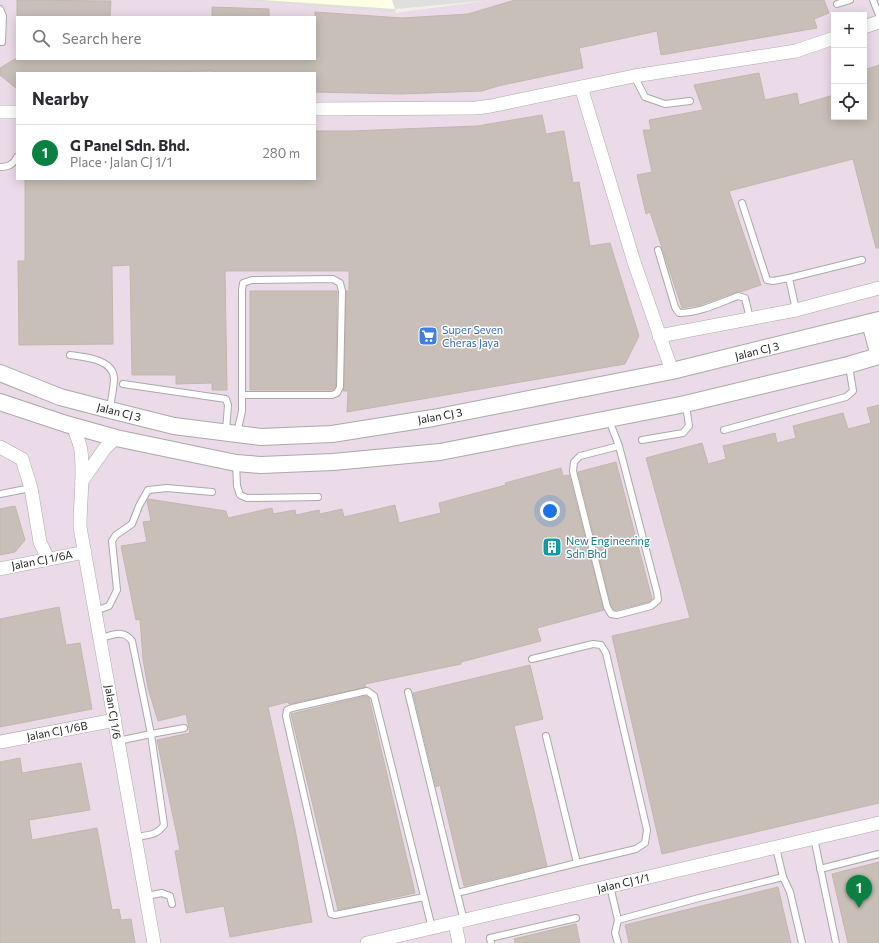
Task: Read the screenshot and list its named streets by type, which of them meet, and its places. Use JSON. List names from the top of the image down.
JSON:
{
  "streets": {
    "street": [
      "Jalan CJ 3",
      "Jalan CJ 1/6A",
      "Jalan CJ 1/6",
      "Jalan CJ 1/6B",
      "Jalan CJ 1/1"
    ]
  },
  "crossings": [
    ["Jalan CJ 1/6A", "Jalan CJ 1/6"],
    ["Jalan CJ 1/6", "Jalan CJ 1/6B"]
  ],
  "places": {
    "supermarket": ["Super Seven Cheras Jaya"],
    "building": ["New Engineering Sdn Bhd"]
  },
  "page": {
    "map_buttons": ["+", "−"],
    "search": "Search here",
    "heading": "Nearby",
    "list": [
      {
        "mark": "1",
        "name": "G Panel Sdn. Bhd.",
        "note": "Place · Jalan CJ 1/1",
        "value": "280 m"
      }
    ],
    "pins": "1"
  }
}
